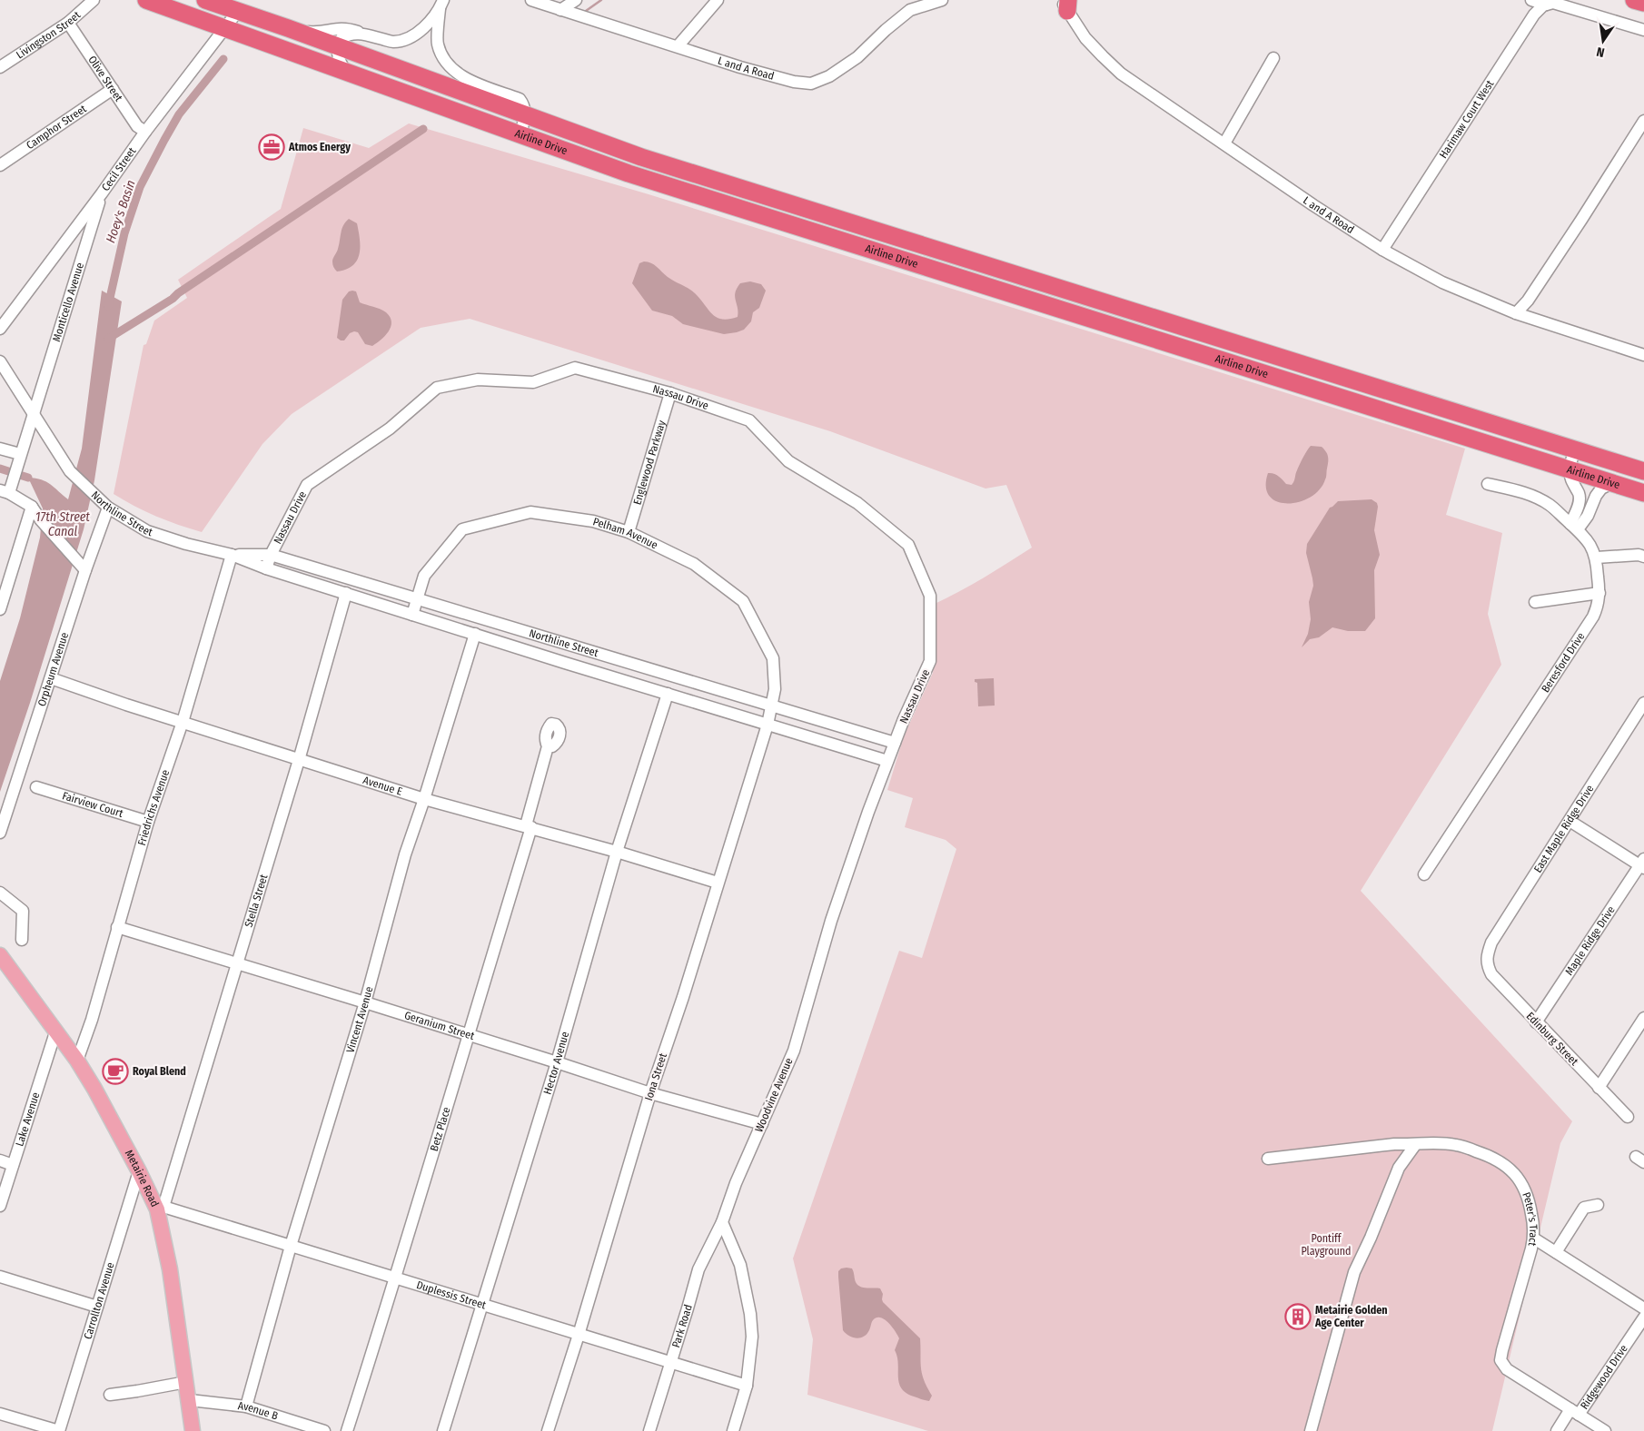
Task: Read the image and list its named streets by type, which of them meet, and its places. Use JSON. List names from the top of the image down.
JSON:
{
  "streets": {
    "highway": ["Airline Drive"],
    "main road": ["Metairie Road"],
    "street": [
      "Livingston Street",
      "L and A Road",
      "Olive Street",
      "Harimaw Court West",
      "Camphor Street",
      "Cecil Street",
      "Monticello Avenue",
      "Nassau Drive",
      "Englewood Parkway",
      "Northline Street",
      "Pelham Avenue",
      "Beresford Drive",
      "Orpheum Avenue",
      "Avenue E",
      "Fairview Court",
      "Friedrichs Avenue",
      "East Maple Ridge Drive",
      "Stella Street",
      "Maple Ridge Drive",
      "Vincent Avenue",
      "Geranium Street",
      "Edinburg Street",
      "Hector Avenue",
      "Iona Street",
      "Woodvine Avenue",
      "Lake Avenue",
      "Betz Place",
      "Peter's Tract",
      "Duplessis Street",
      "Carrollton Avenue",
      "Park Road",
      "Ridgewood Drive",
      "Avenue B"
    ]
  },
  "crossings": [
    ["Livingston Street", "Olive Street"],
    ["L and A Road", "Harimaw Court West"],
    ["Olive Street", "Camphor Street"],
    ["Olive Street", "Cecil Street"],
    ["Airline Drive", "Cecil Street"],
    ["Cecil Street", "Monticello Avenue"],
    ["Monticello Avenue", "Northline Street"],
    ["Nassau Drive", "Englewood Parkway"],
    ["Nassau Drive", "Northline Street"],
    ["Nassau Drive", "Woodvine Avenue"],
    ["Englewood Parkway", "Pelham Avenue"],
    ["Northline Street", "Pelham Avenue"],
    ["Northline Street", "Orpheum Avenue"],
    ["Northline Street", "Friedrichs Avenue"],
    ["Northline Street", "Stella Street"],
    ["Northline Street", "Vincent Avenue"],
    ["Northline Street", "Hector Avenue"],
    ["Northline Street", "Iona Street"],
    ["Northline Street", "Woodvine Avenue"],
    ["Pelham Avenue", "Iona Street"],
    ["Orpheum Avenue", "Avenue E"],
    ["Avenue E", "Friedrichs Avenue"],
    ["Avenue E", "Stella Street"],
    ["Avenue E", "Vincent Avenue"],
    ["Avenue E", "Hector Avenue"],
    ["Avenue E", "Iona Street"],
    ["Avenue E", "Betz Place"],
    ["Fairview Court", "Friedrichs Avenue"],
    ["Friedrichs Avenue", "Geranium Street"],
    ["Friedrichs Avenue", "Metairie Road"],
    ["East Maple Ridge Drive", "Edinburg Street"],
    ["Stella Street", "Geranium Street"],
    ["Stella Street", "Metairie Road"],
    ["Stella Street", "Duplessis Street"],
    ["Maple Ridge Drive", "Edinburg Street"],
    ["Vincent Avenue", "Geranium Street"],
    ["Vincent Avenue", "Duplessis Street"],
    ["Vincent Avenue", "Avenue B"],
    ["Geranium Street", "Hector Avenue"],
    ["Geranium Street", "Iona Street"],
    ["Geranium Street", "Woodvine Avenue"],
    ["Geranium Street", "Betz Place"],
    ["Hector Avenue", "Duplessis Street"],
    ["Iona Street", "Duplessis Street"],
    ["Woodvine Avenue", "Park Road"],
    ["Lake Avenue", "Metairie Road"],
    ["Betz Place", "Duplessis Street"],
    ["Metairie Road", "Duplessis Street"],
    ["Metairie Road", "Carrollton Avenue"],
    ["Metairie Road", "Avenue B"],
    ["Peter's Tract", "Ridgewood Drive"],
    ["Duplessis Street", "Park Road"]
  ],
  "water": ["Hoey's Basin", "17th Street Canal"],
  "parks": ["Pontiff Playground"],
  "places": {
    "office": ["Atmos Energy"],
    "cafe": ["Royal Blend"],
    "building": ["Metairie Golden Age Center"]
  },
  "north": "bottom"
}
